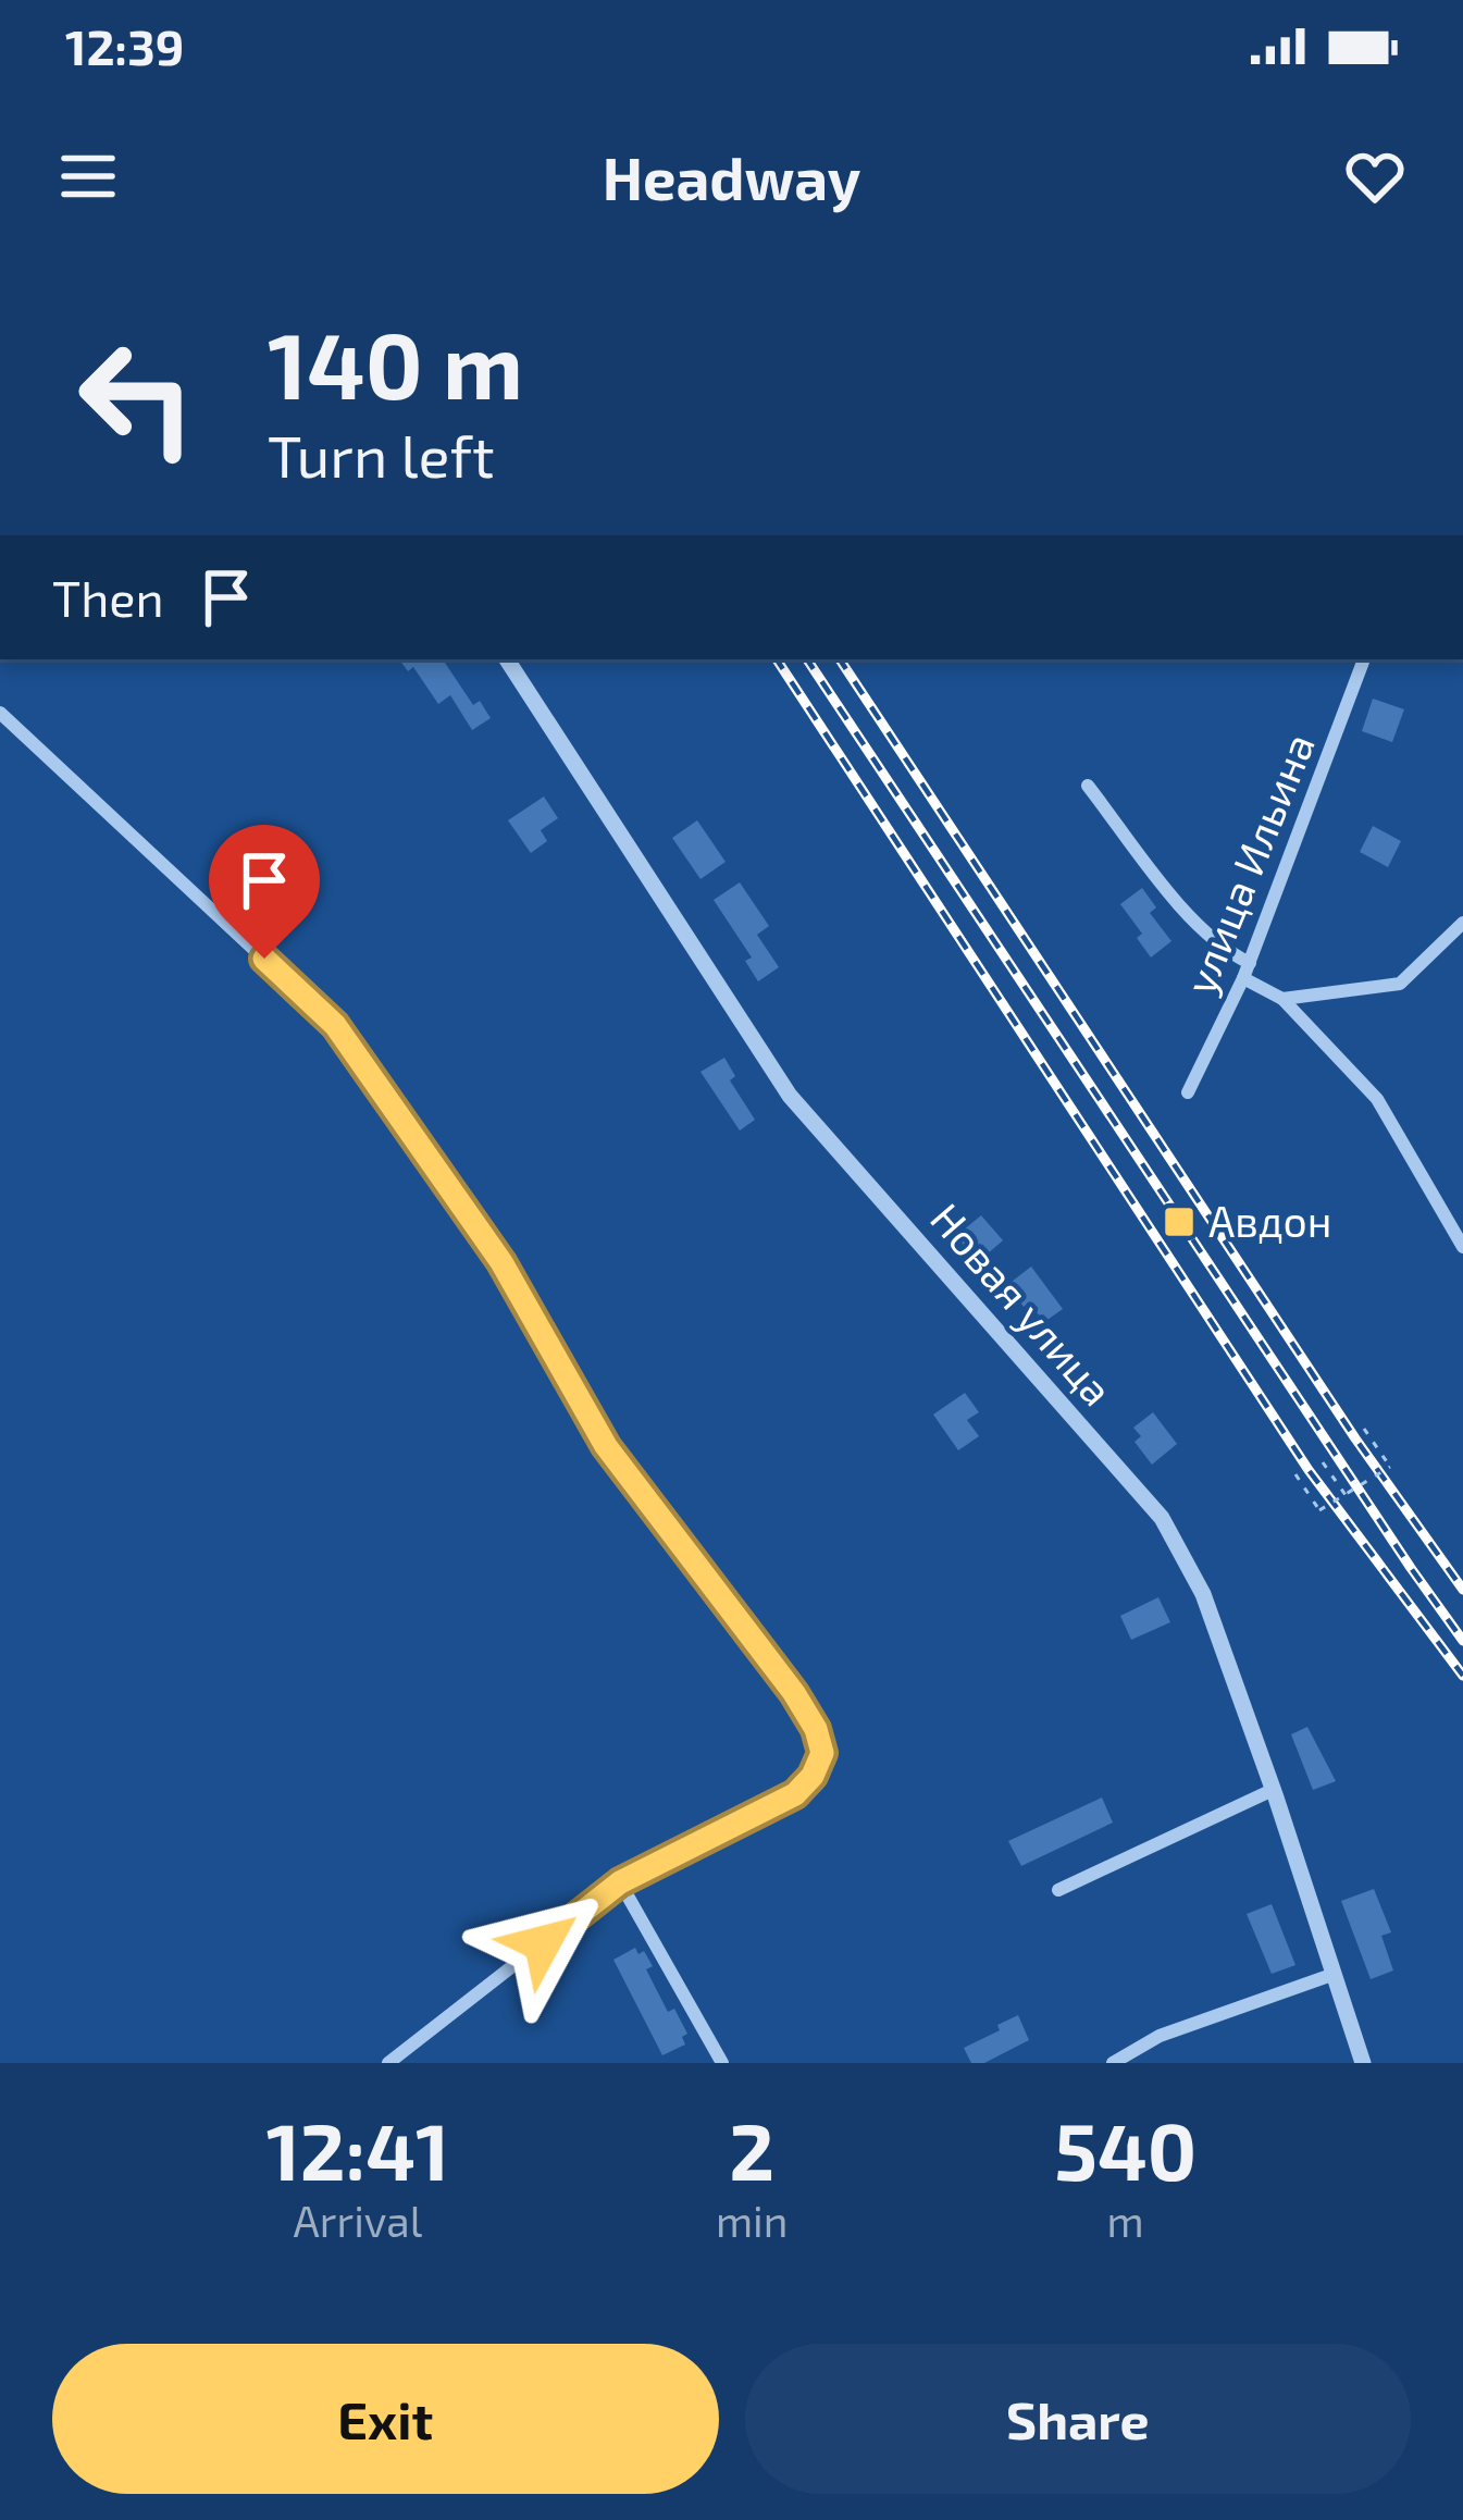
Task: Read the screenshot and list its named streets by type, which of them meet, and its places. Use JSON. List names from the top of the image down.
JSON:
{
  "streets": {
    "street": ["улица Ильина", "Новая улица"]
  },
  "places": {
    "transit": ["Авдон"]
  },
  "page": {
    "status": "12:39",
    "header": "Headway",
    "turn": ["140 m", "Turn left"],
    "then": "Then",
    "eta": [
      "12:41",
      "Arrival",
      "2",
      "min",
      "540",
      "m"
    ],
    "buttons": ["Exit", "Share"]
  }
}
